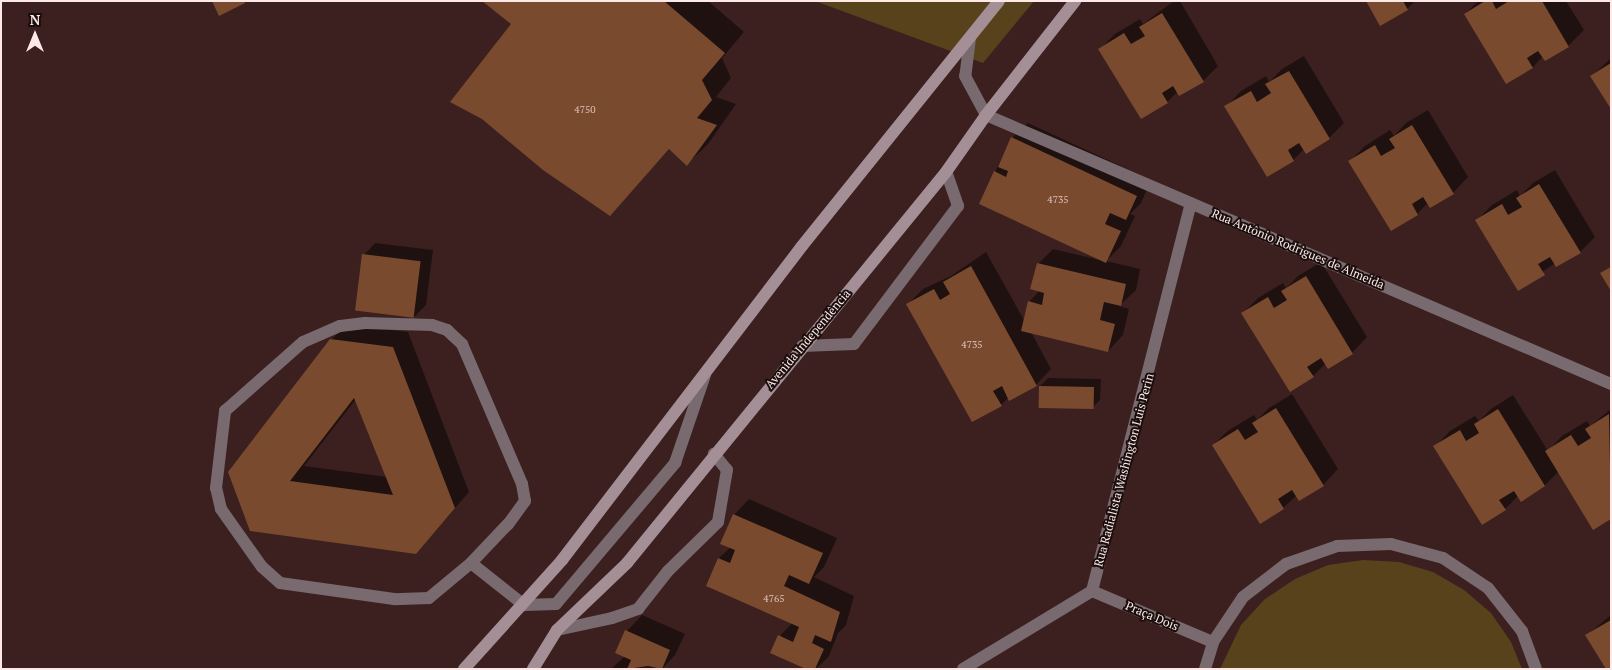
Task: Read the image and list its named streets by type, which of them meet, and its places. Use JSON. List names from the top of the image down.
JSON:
{
  "streets": {
    "main road": ["Avenida Independência"],
    "street": ["Rua Antônio Rodrigues de Almeida", "Rua Radialista Washington Luis Perin", "Praça Dois"]
  },
  "crossings": [
    ["Rua Antônio Rodrigues de Almeida", "Avenida Independência"],
    ["Rua Antônio Rodrigues de Almeida", "Rua Radialista Washington Luis Perin"],
    ["Rua Radialista Washington Luis Perin", "Praça Dois"]
  ],
  "house_numbers": [
    "4750",
    "4735",
    "4735",
    "4765"
  ],
  "north": "top"
}
